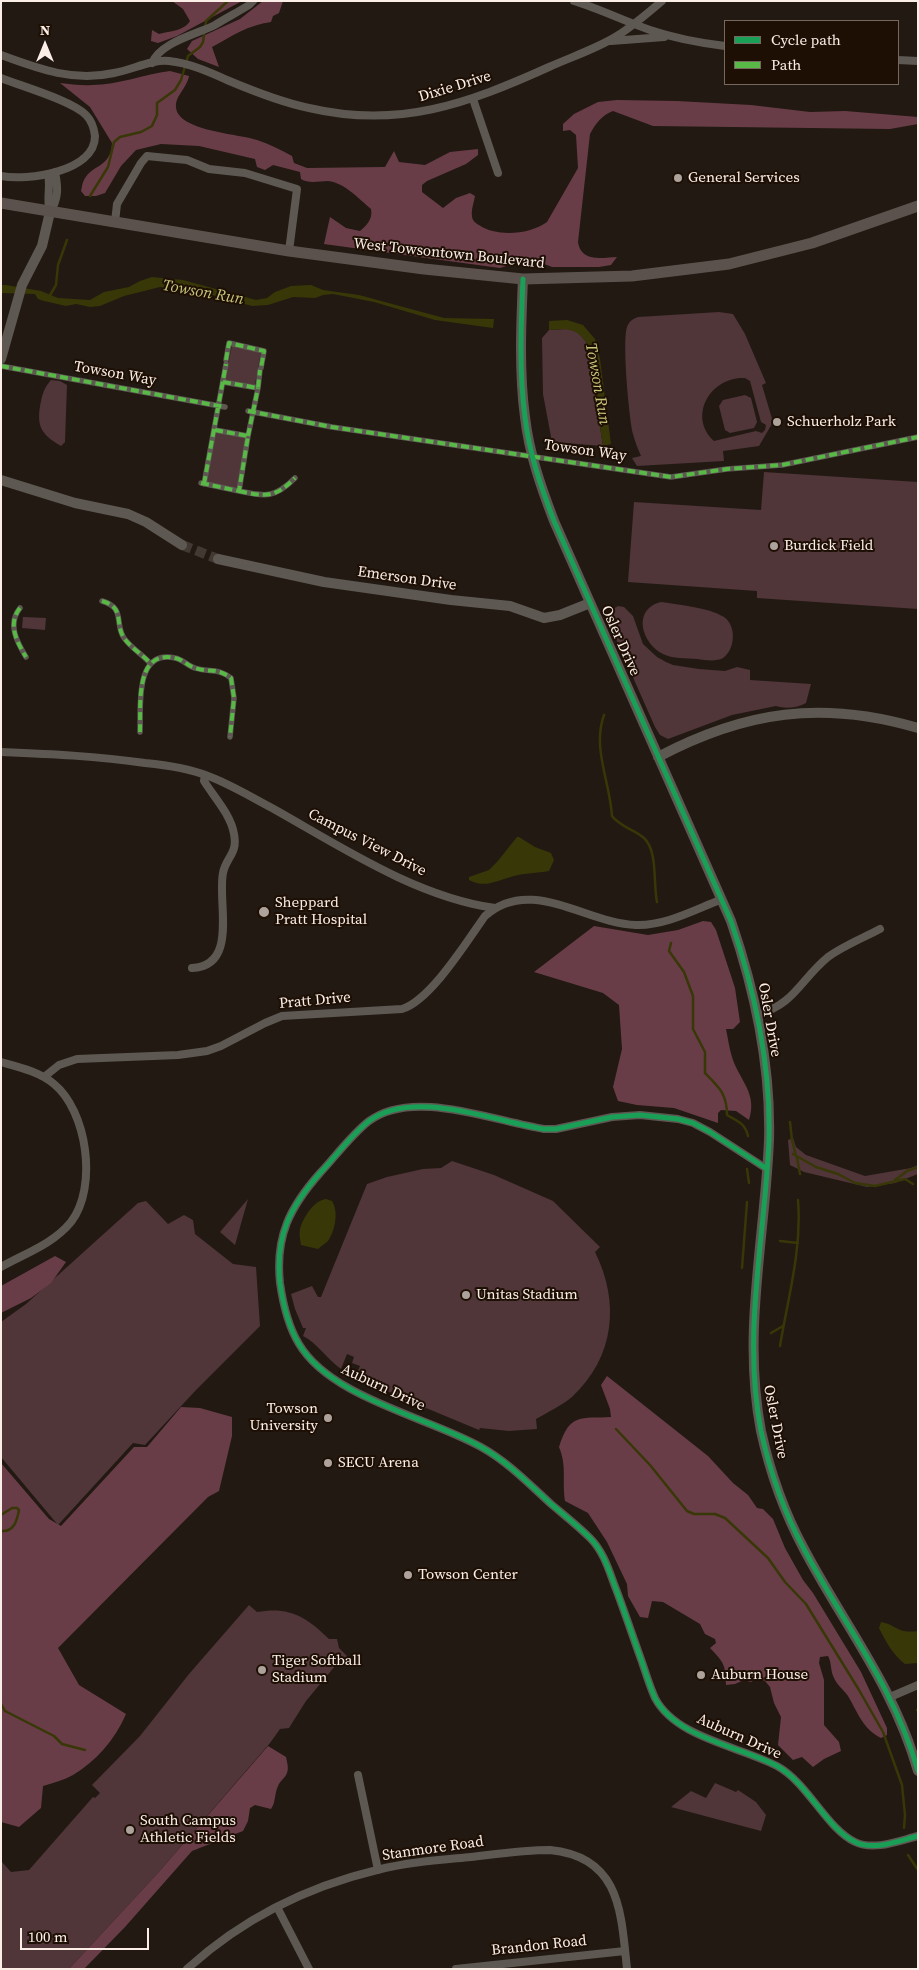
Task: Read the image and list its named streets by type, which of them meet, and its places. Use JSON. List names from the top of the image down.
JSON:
{
  "streets": {
    "main road": ["West Towsontown Boulevard"],
    "street": [
      "Dixie Drive",
      "Towson Way",
      "Emerson Drive",
      "Osler Drive",
      "Campus View Drive",
      "Pratt Drive",
      "Auburn Drive",
      "Stanmore Road",
      "Brandon Road"
    ]
  },
  "crossings": [
    ["West Towsontown Boulevard", "Osler Drive"],
    ["Emerson Drive", "Osler Drive"],
    ["Osler Drive", "Campus View Drive"],
    ["Osler Drive", "Auburn Drive"],
    ["Campus View Drive", "Pratt Drive"],
    ["Stanmore Road", "Brandon Road"]
  ],
  "water": ["Towson Run"],
  "places": [
    "General Services",
    "Schuerholz Park",
    "Burdick Field",
    "Sheppard Pratt Hospital",
    "Unitas Stadium",
    "Towson University",
    "SECU Arena",
    "Towson Center",
    "Tiger Softball Stadium",
    "Auburn House",
    "South Campus Athletic Fields"
  ],
  "legend": ["Cycle path", "Path"],
  "scale_bar": "100 m",
  "north": "top"
}
